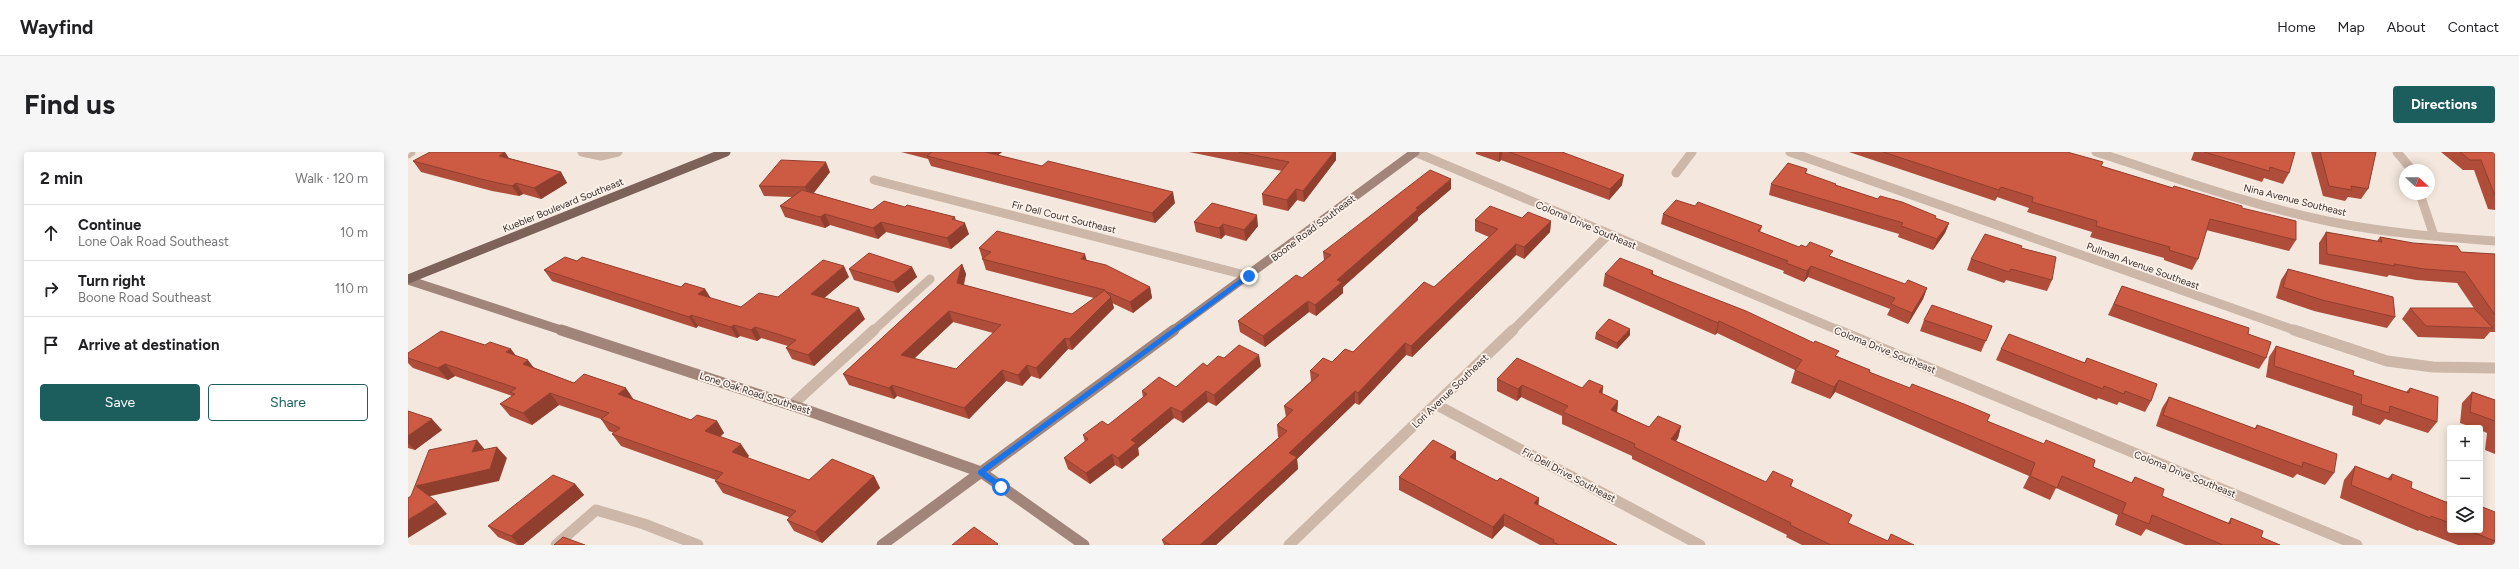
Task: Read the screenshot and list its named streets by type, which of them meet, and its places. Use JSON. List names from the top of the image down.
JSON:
{
  "streets": {
    "main road": ["Kuebler Boulevard Southeast"],
    "street": [
      "Nina Avenue Southeast",
      "Fir Dell Court Southeast",
      "Coloma Drive Southeast",
      "Boone Road Southeast",
      "Pullman Avenue Southeast",
      "Lori Avenue Southeast",
      "Lone Oak Road Southeast",
      "Fir Dell Drive Southeast"
    ]
  },
  "crossings": [
    ["Kuebler Boulevard Southeast", "Lone Oak Road Southeast"],
    ["Fir Dell Court Southeast", "Boone Road Southeast"],
    ["Coloma Drive Southeast", "Boone Road Southeast"],
    ["Coloma Drive Southeast", "Lori Avenue Southeast"],
    ["Boone Road Southeast", "Lone Oak Road Southeast"],
    ["Lori Avenue Southeast", "Fir Dell Drive Southeast"]
  ],
  "north": "right",
  "page": {
    "header": "Wayfind",
    "nav": [
      "Home",
      "Map",
      "About",
      "Contact"
    ],
    "buttons": [
      "Directions",
      ["Save", "Share"]
    ],
    "title": "Find us",
    "heading": ["2 min", "Walk · 120 m"],
    "list": [
      ["Continue", "Lone Oak Road Southeast", "10 m"],
      ["Turn right", "Boone Road Southeast", "110 m"],
      "Arrive at destination"
    ],
    "map_buttons": ["+", "−"]
  }
}
